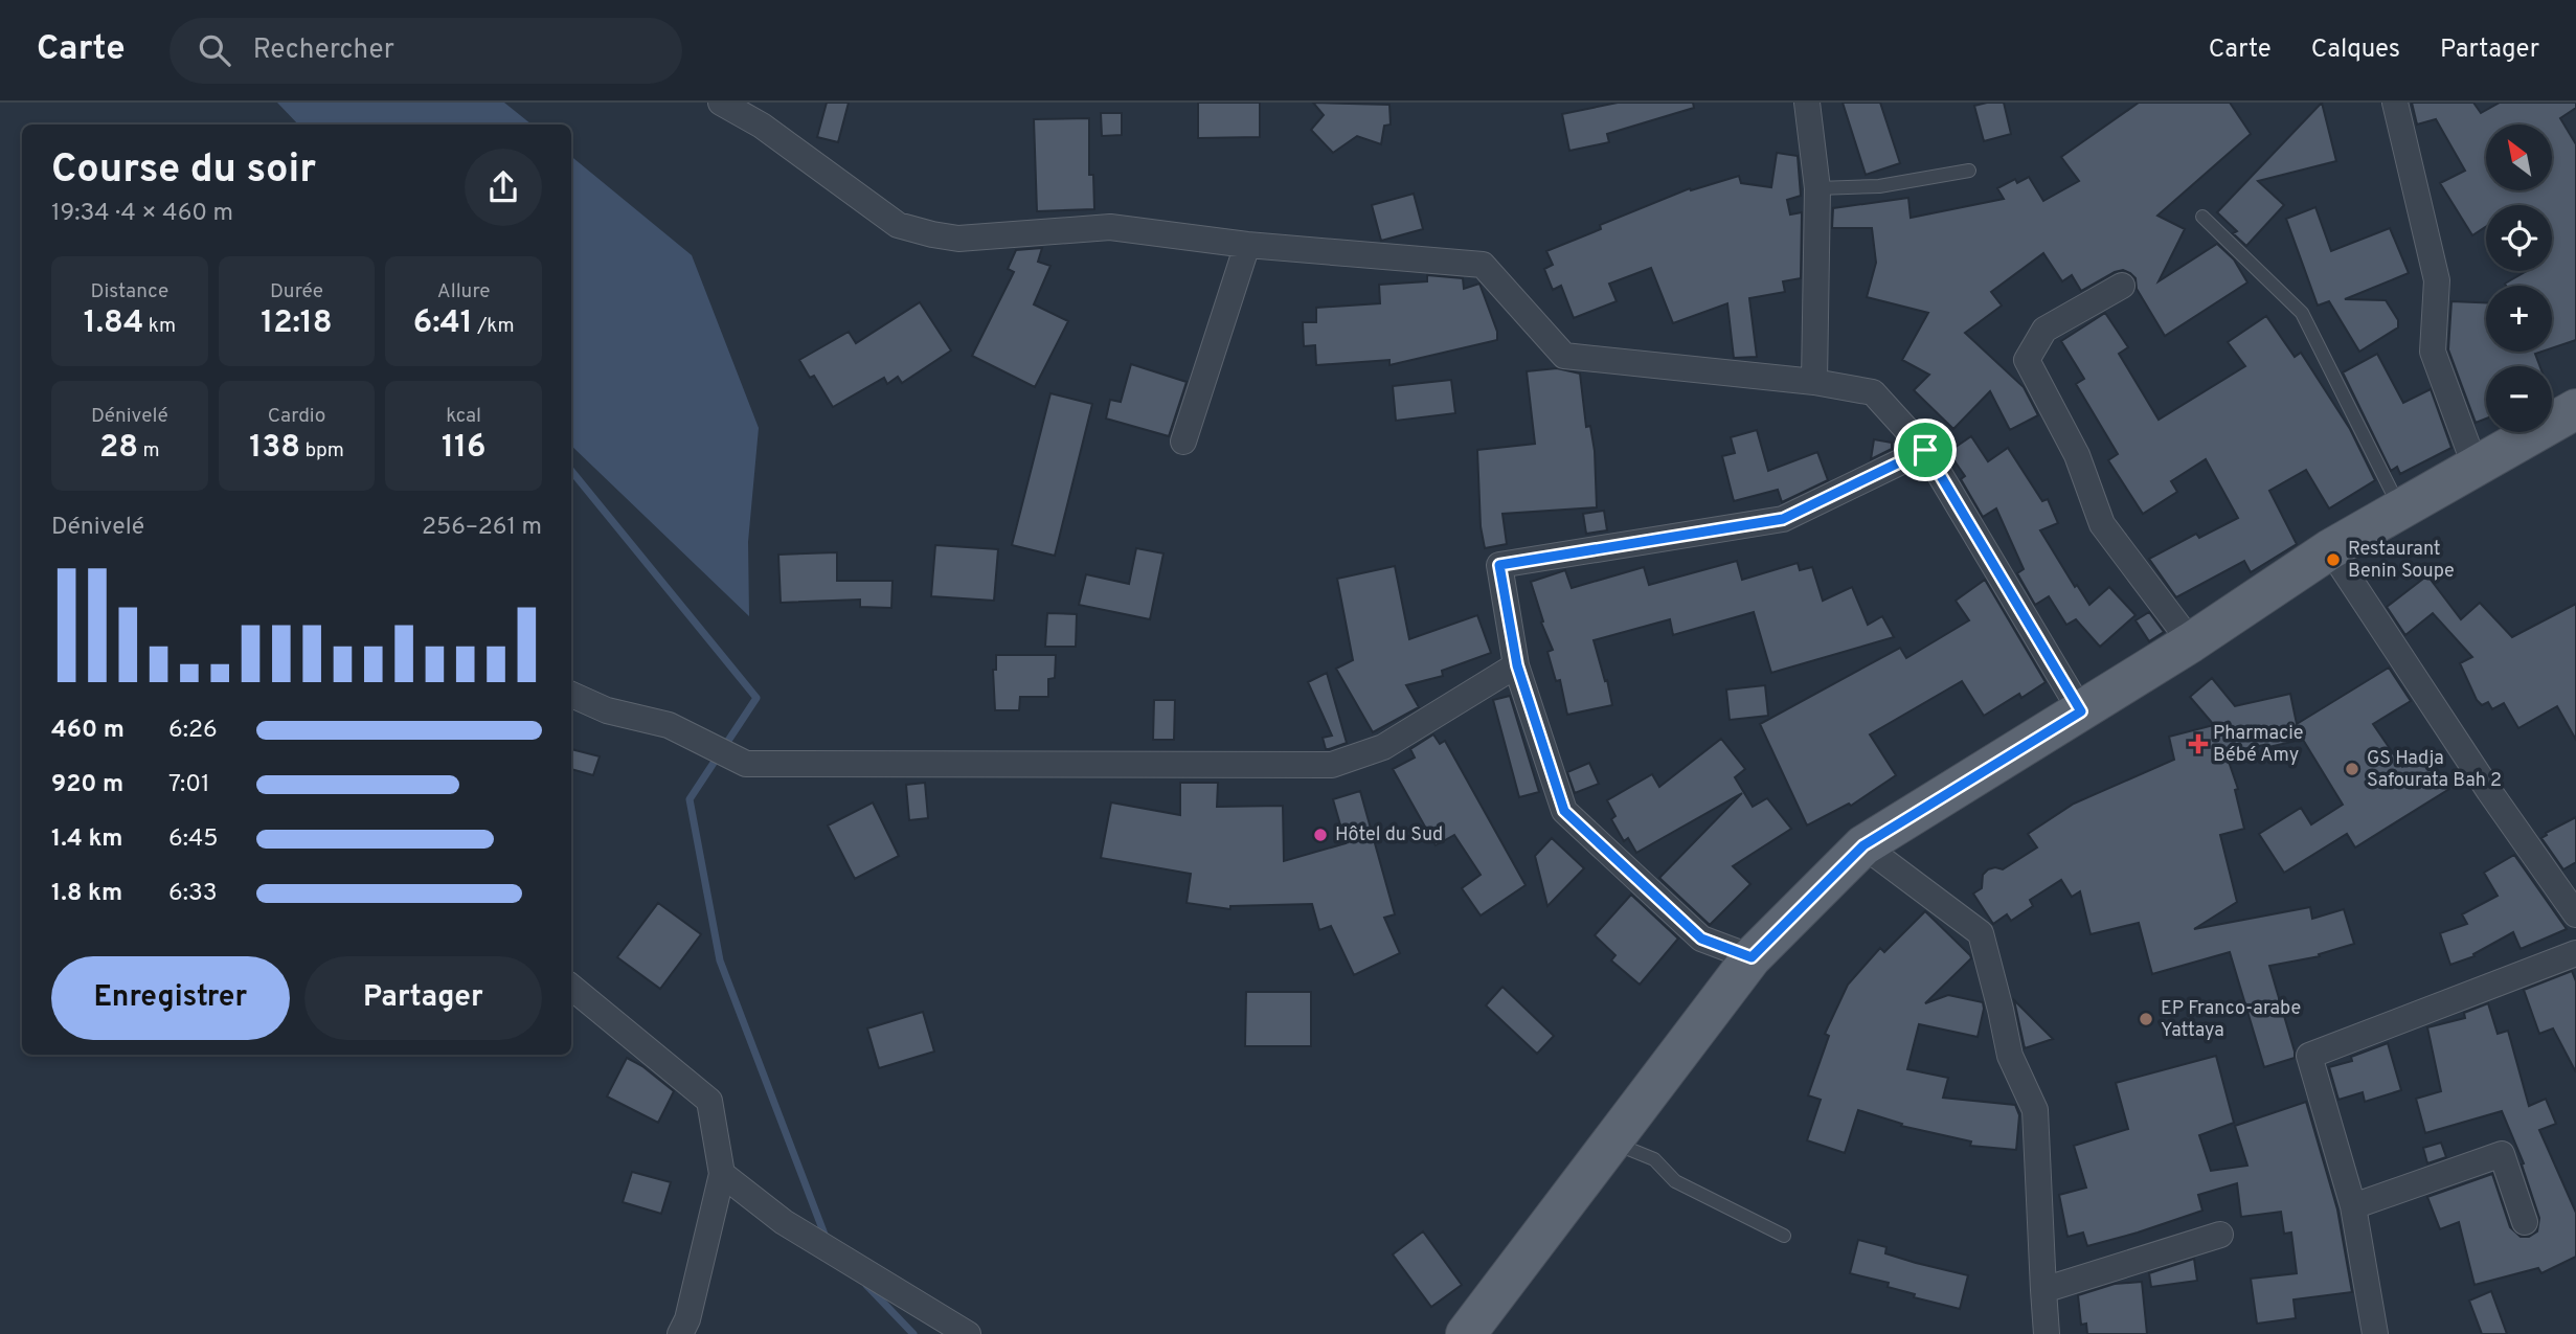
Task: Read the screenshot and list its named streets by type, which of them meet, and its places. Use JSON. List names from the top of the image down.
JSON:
{
  "places": {
    "other": [
      "Restaurant Benin Soupe",
      "GS Hadja Safourata Bah 2",
      "Hôtel du Sud",
      "EP Franco-arabe Yattaya"
    ],
    "health": ["Pharmacie Bébé Amy"]
  },
  "north": "top left",
  "page": {
    "header": "Carte",
    "search": "Rechercher",
    "nav": ["Carte", "Calques", "Partager"],
    "map_buttons": ["+", "−"],
    "heading": ["Course du soir", "19:34 · 4 × 460 m"],
    "stats": [
      ["Distance", "1.84 km"],
      ["Durée", "12:18"],
      ["Allure", "6:41 /km"],
      ["Dénivelé", "28 m"],
      ["Cardio", "138 bpm"],
      ["kcal", "116"]
    ],
    "chart": ["Dénivelé", "256–261 m"],
    "list": [
      {
        "name": "460 m",
        "note": "6:26"
      },
      {
        "name": "920 m",
        "note": "7:01"
      },
      {
        "name": "1.4 km",
        "note": "6:45"
      },
      {
        "name": "1.8 km",
        "note": "6:33"
      }
    ],
    "buttons": ["Enregistrer", "Partager"]
  }
}
